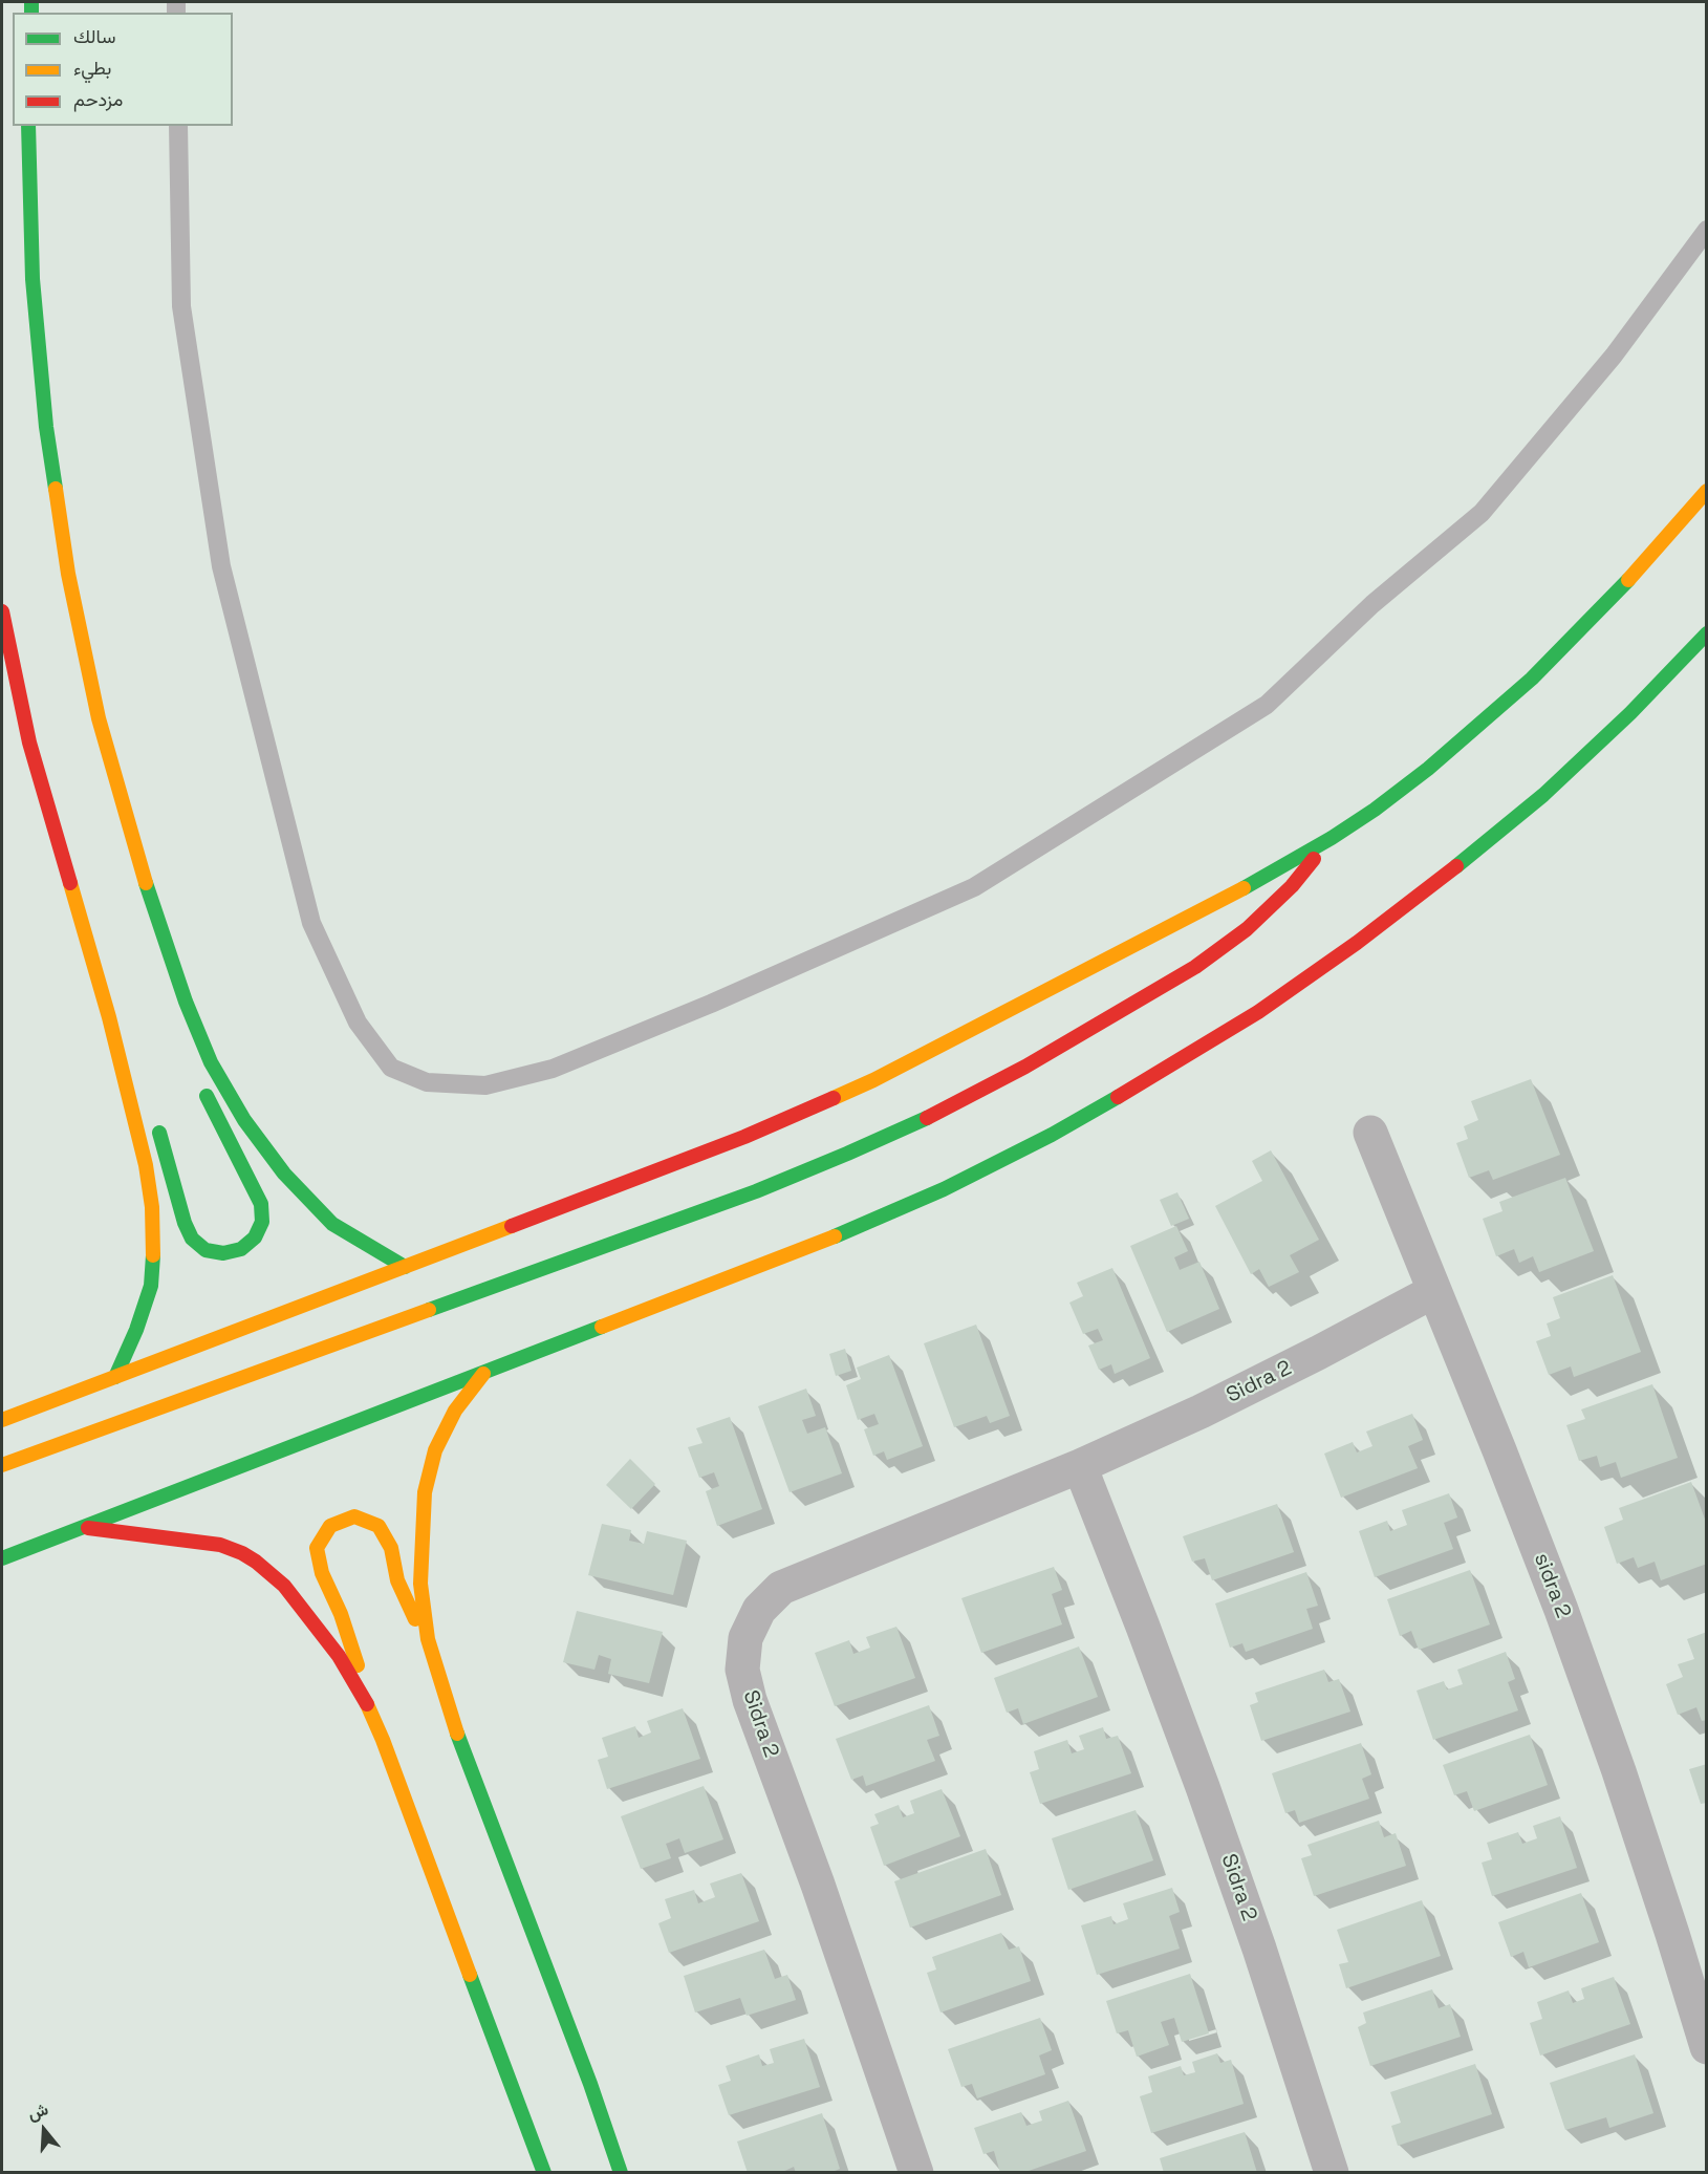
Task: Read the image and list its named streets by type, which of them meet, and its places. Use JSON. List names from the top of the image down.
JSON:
{
  "streets": {
    "street": ["Sidra 2", "sidra 2"]
  },
  "crossings": [
    ["Sidra 2", "sidra 2"]
  ],
  "legend": ["سالك", "بطيء", "مزدحم"],
  "north": "top"
}
